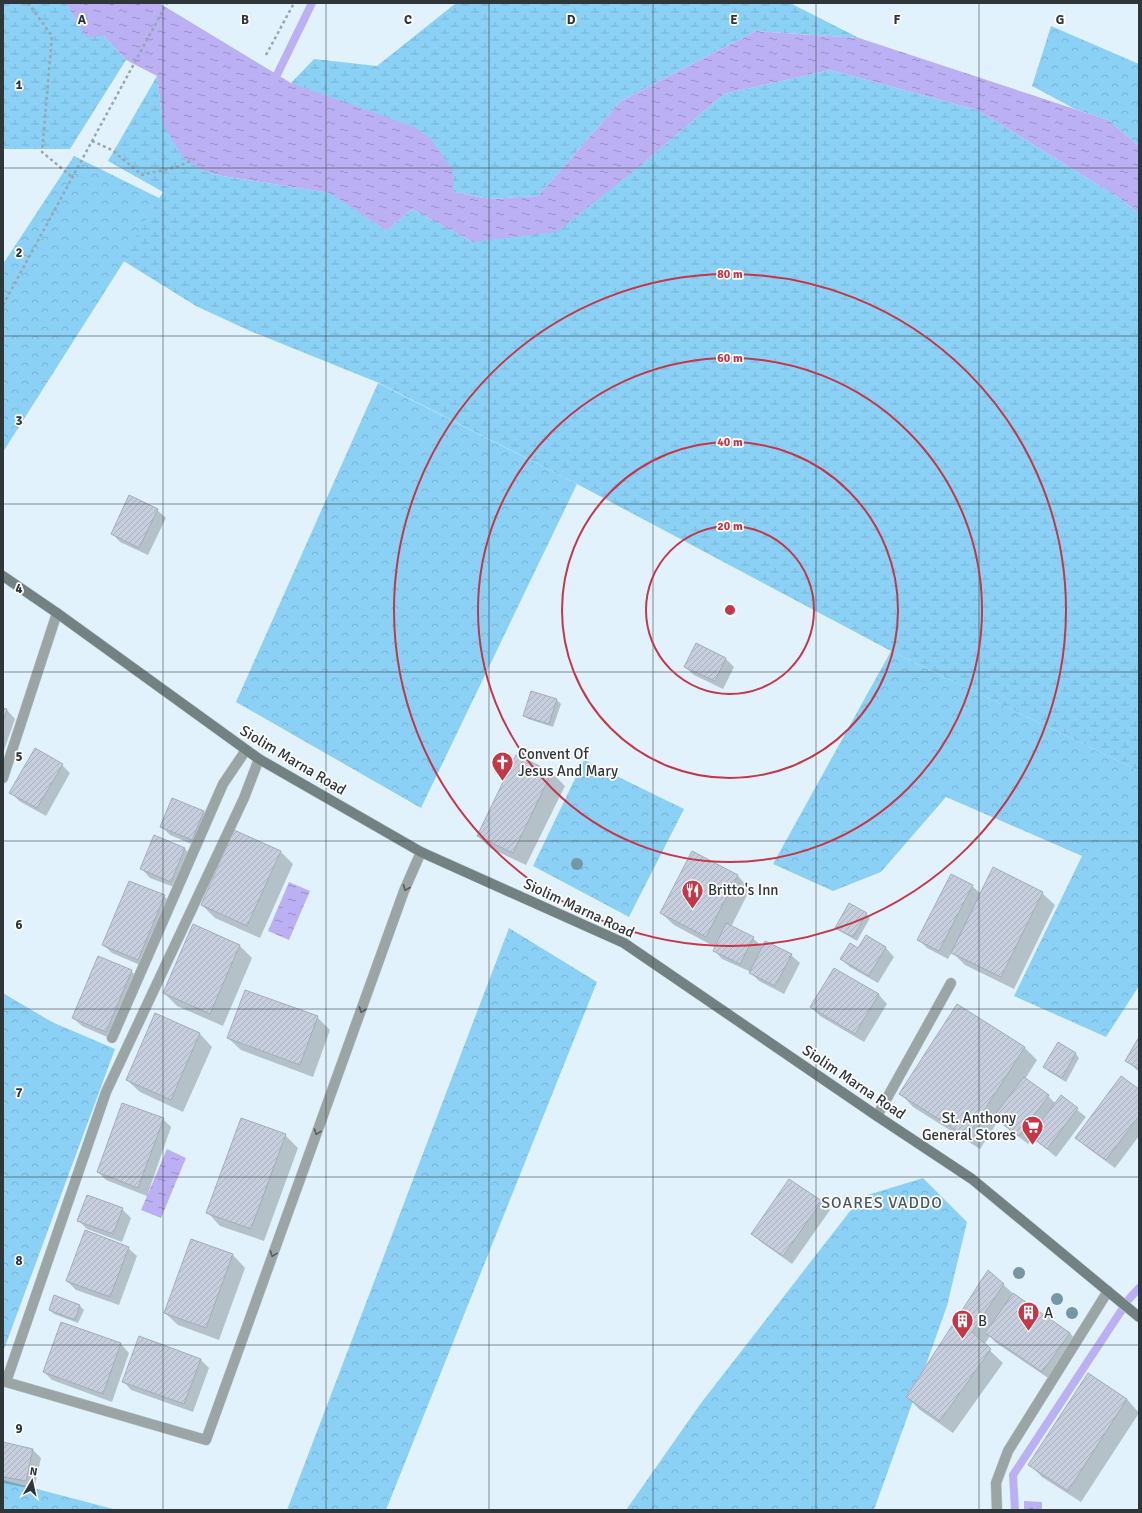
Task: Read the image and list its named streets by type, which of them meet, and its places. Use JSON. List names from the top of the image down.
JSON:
{
  "streets": {
    "main road": ["Siolim Marna Road"]
  },
  "districts": ["SOARES VADDO"],
  "places": {
    "church": ["Convent Of Jesus And Mary"],
    "restaurant": ["Britto's Inn"],
    "supermarket": ["St. Anthony General Stores"],
    "building": ["A", "B"]
  },
  "north": "top",
  "grid": {
    "columns": [
      "A",
      "B",
      "C",
      "D",
      "E",
      "F",
      "G"
    ],
    "rows": [
      "1",
      "2",
      "3",
      "4",
      "5",
      "6",
      "7",
      "8",
      "9"
    ]
  },
  "rings": [
    "80 m",
    "60 m",
    "40 m",
    "20 m"
  ]
}
